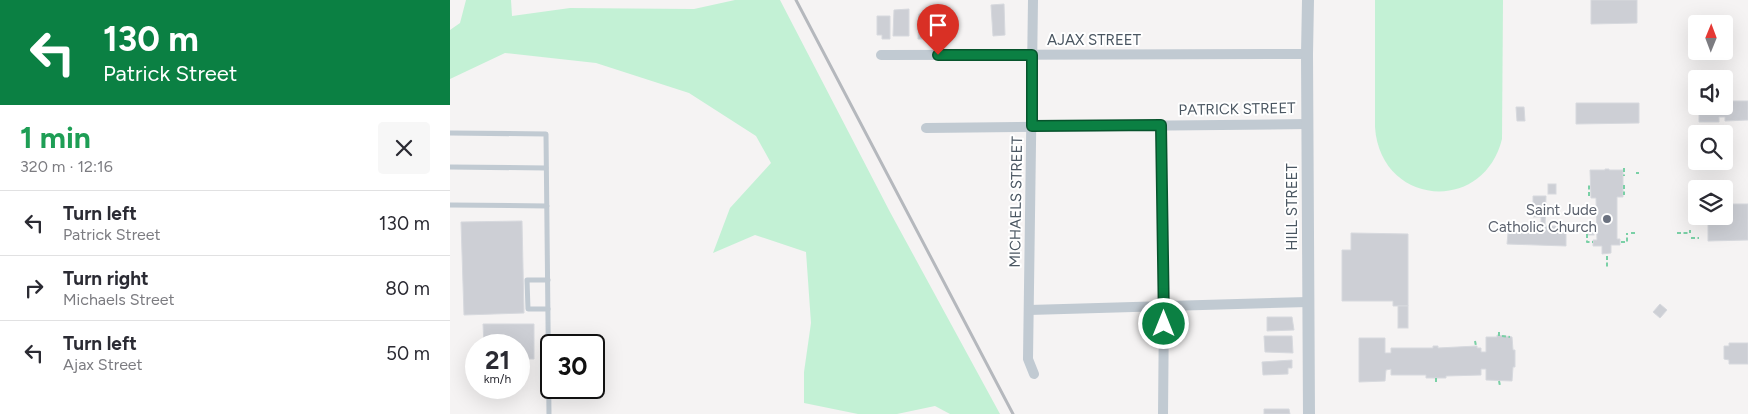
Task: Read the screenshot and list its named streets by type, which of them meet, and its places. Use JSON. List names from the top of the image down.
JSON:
{
  "streets": {
    "street": [
      "AJAX STREET",
      "PATRICK STREET",
      "MICHAELS STREET",
      "HILL STREET"
    ]
  },
  "crossings": [
    ["AJAX STREET", "MICHAELS STREET"],
    ["AJAX STREET", "HILL STREET"],
    ["PATRICK STREET", "MICHAELS STREET"],
    ["PATRICK STREET", "HILL STREET"]
  ],
  "places": ["Saint Jude Catholic Church"],
  "north": "top",
  "page": {
    "turn": ["130 m", "Patrick Street"],
    "heading": ["1 min", "320 m · 12:16"],
    "list": [
      {
        "name": "Turn left",
        "note": "Patrick Street",
        "value": "130 m"
      },
      {
        "name": "Turn right",
        "note": "Michaels Street",
        "value": "80 m"
      },
      {
        "name": "Turn left",
        "note": "Ajax Street",
        "value": "50 m"
      }
    ],
    "speed": "21 km/h",
    "limit": "30"
  }
}
